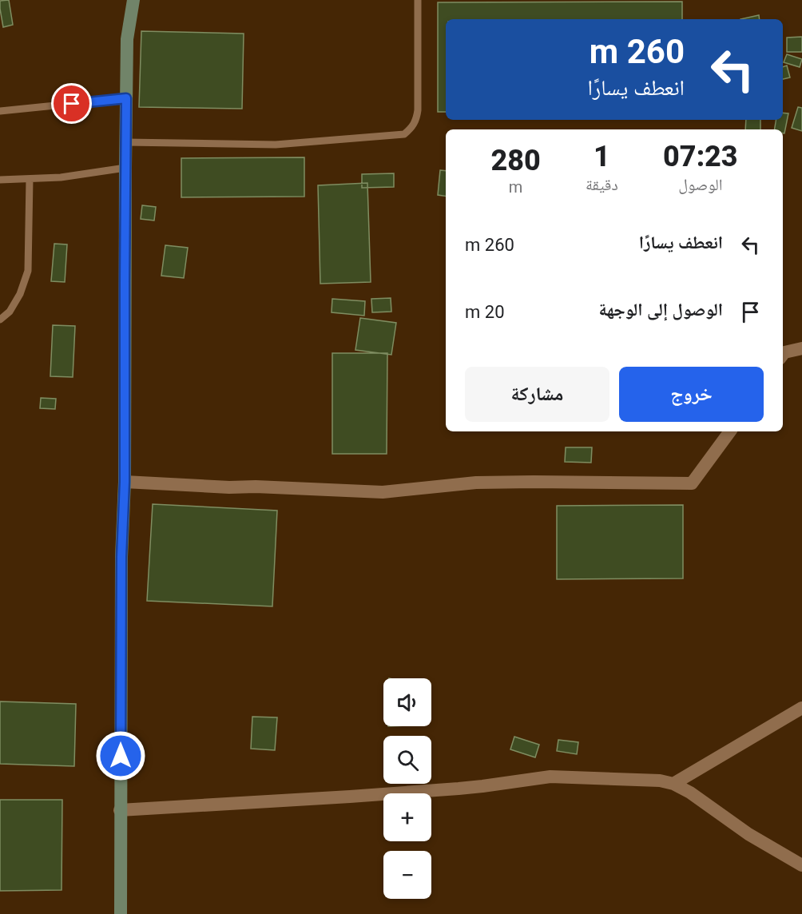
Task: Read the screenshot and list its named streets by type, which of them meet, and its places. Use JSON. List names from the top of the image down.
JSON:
{
  "page": {
    "turn": ["260 m", "انعطف يسارًا"],
    "eta": [
      "07:23",
      "الوصول",
      "1",
      "دقيقة",
      "280",
      "m"
    ],
    "list": [
      {
        "name": "انعطف يسارًا",
        "value": "260 m"
      },
      {
        "name": "الوصول إلى الوجهة",
        "value": "20 m"
      }
    ],
    "buttons": ["خروج", "مشاركة"],
    "map_buttons": ["+", "−"]
  }
}
